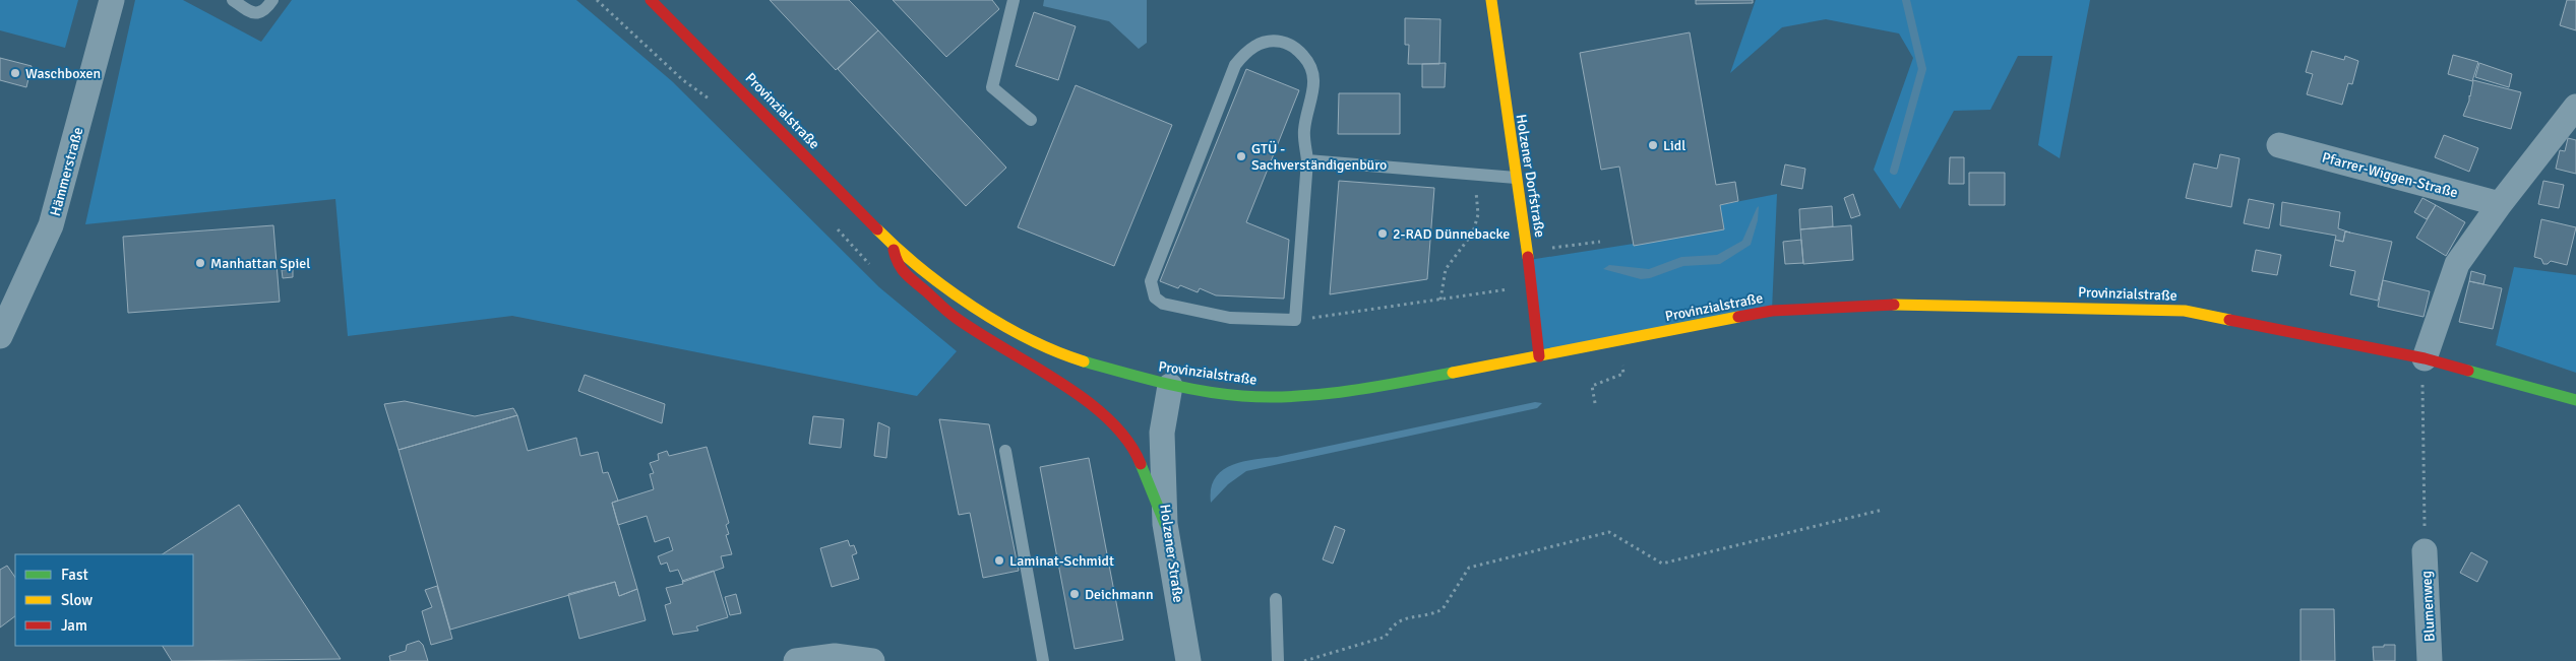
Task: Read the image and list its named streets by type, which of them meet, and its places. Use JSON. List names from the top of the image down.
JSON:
{
  "streets": {
    "main road": ["Provinzialstraße", "Holzener Dorfstraße"],
    "street": [
      "Hämmerstraße",
      "Pfarrer-Wiggen-Straße",
      "Holzener Straße",
      "Blumenweg"
    ]
  },
  "crossings": [
    ["Provinzialstraße", "Holzener Dorfstraße"],
    ["Provinzialstraße", "Holzener Straße"]
  ],
  "places": [
    "Waschboxen",
    "Lidl",
    "GTÜ - Sachverständigenbüro",
    "2-RAD Dünnebacke",
    "Manhattan Spiel",
    "Laminat-Schmidt",
    "Deichmann"
  ],
  "legend": ["Fast", "Slow", "Jam"]
}
